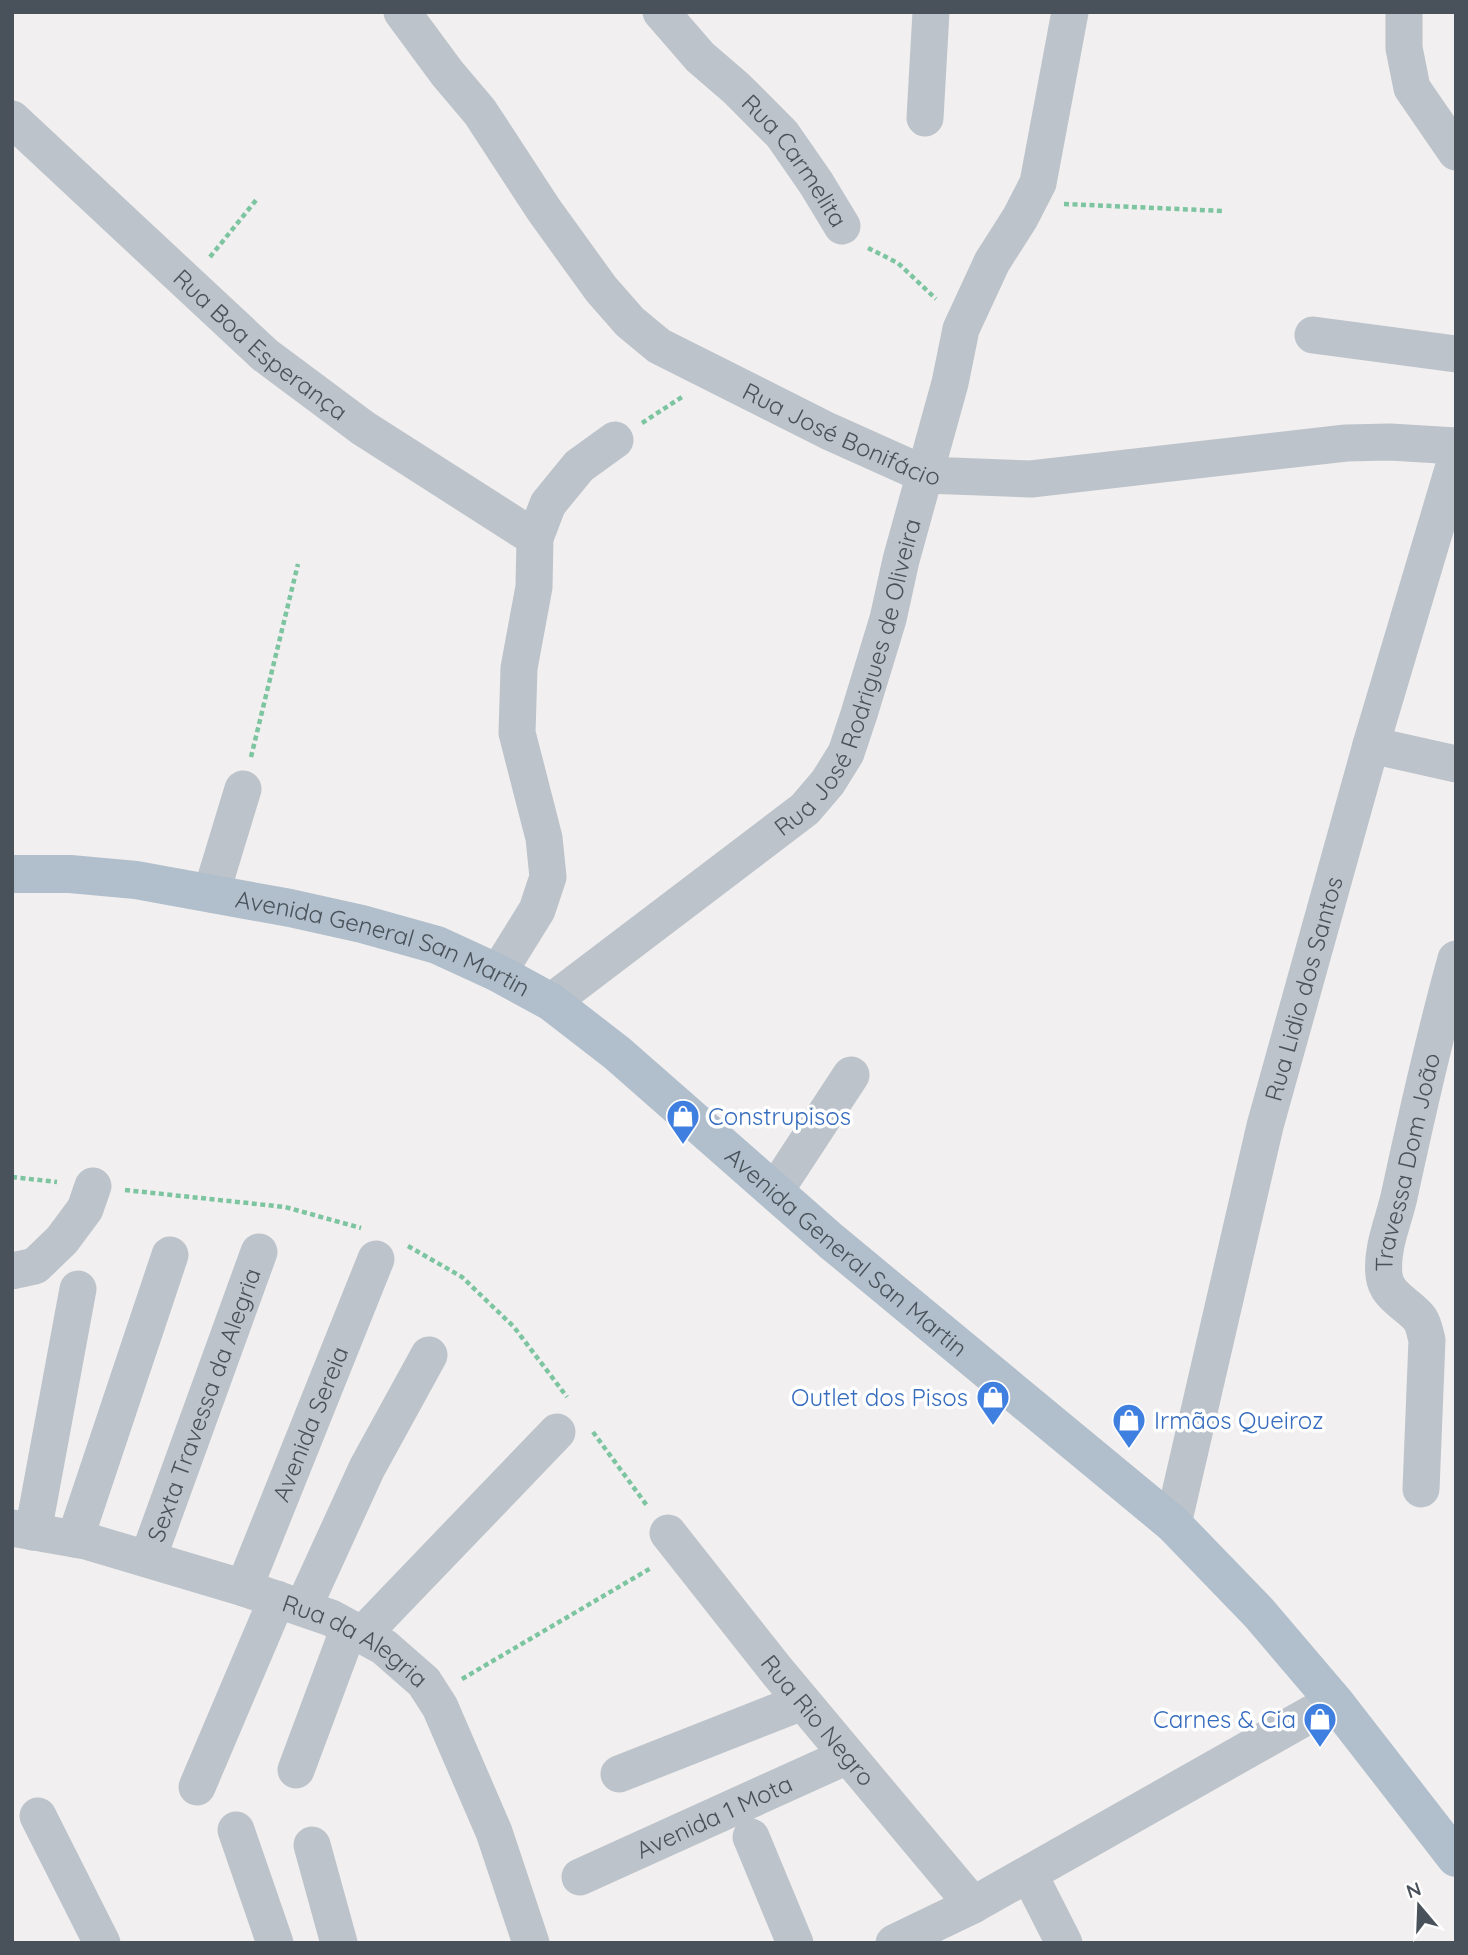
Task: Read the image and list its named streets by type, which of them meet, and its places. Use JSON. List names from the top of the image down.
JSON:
{
  "streets": {
    "main road": ["Avenida General San Martin"],
    "street": [
      "Rua Carmelita",
      "Rua Boa Esperança",
      "Rua José Bonifácio",
      "Rua José Rodrigues de Oliveira",
      "Rua Lidio dos Santos",
      "Travessa Dom João",
      "Sexta Travessa da Alegria",
      "Avenida Sereia",
      "Rua da Alegria",
      "Rua Rio Negro",
      "Avenida 1 Mota"
    ]
  },
  "crossings": [
    ["Rua Carmelita", "Rua José Rodrigues de Oliveira"],
    ["Rua José Bonifácio", "Rua José Rodrigues de Oliveira"],
    ["Rua José Rodrigues de Oliveira", "Avenida General San Martin"],
    ["Avenida General San Martin", "Rua Lidio dos Santos"],
    ["Sexta Travessa da Alegria", "Rua da Alegria"],
    ["Avenida Sereia", "Rua da Alegria"],
    ["Rua Rio Negro", "Avenida 1 Mota"]
  ],
  "places": {
    "shop": [
      "Construpisos",
      "Outlet dos Pisos",
      "Irmãos Queiroz",
      "Carnes & Cia"
    ]
  },
  "north": "top"
}
